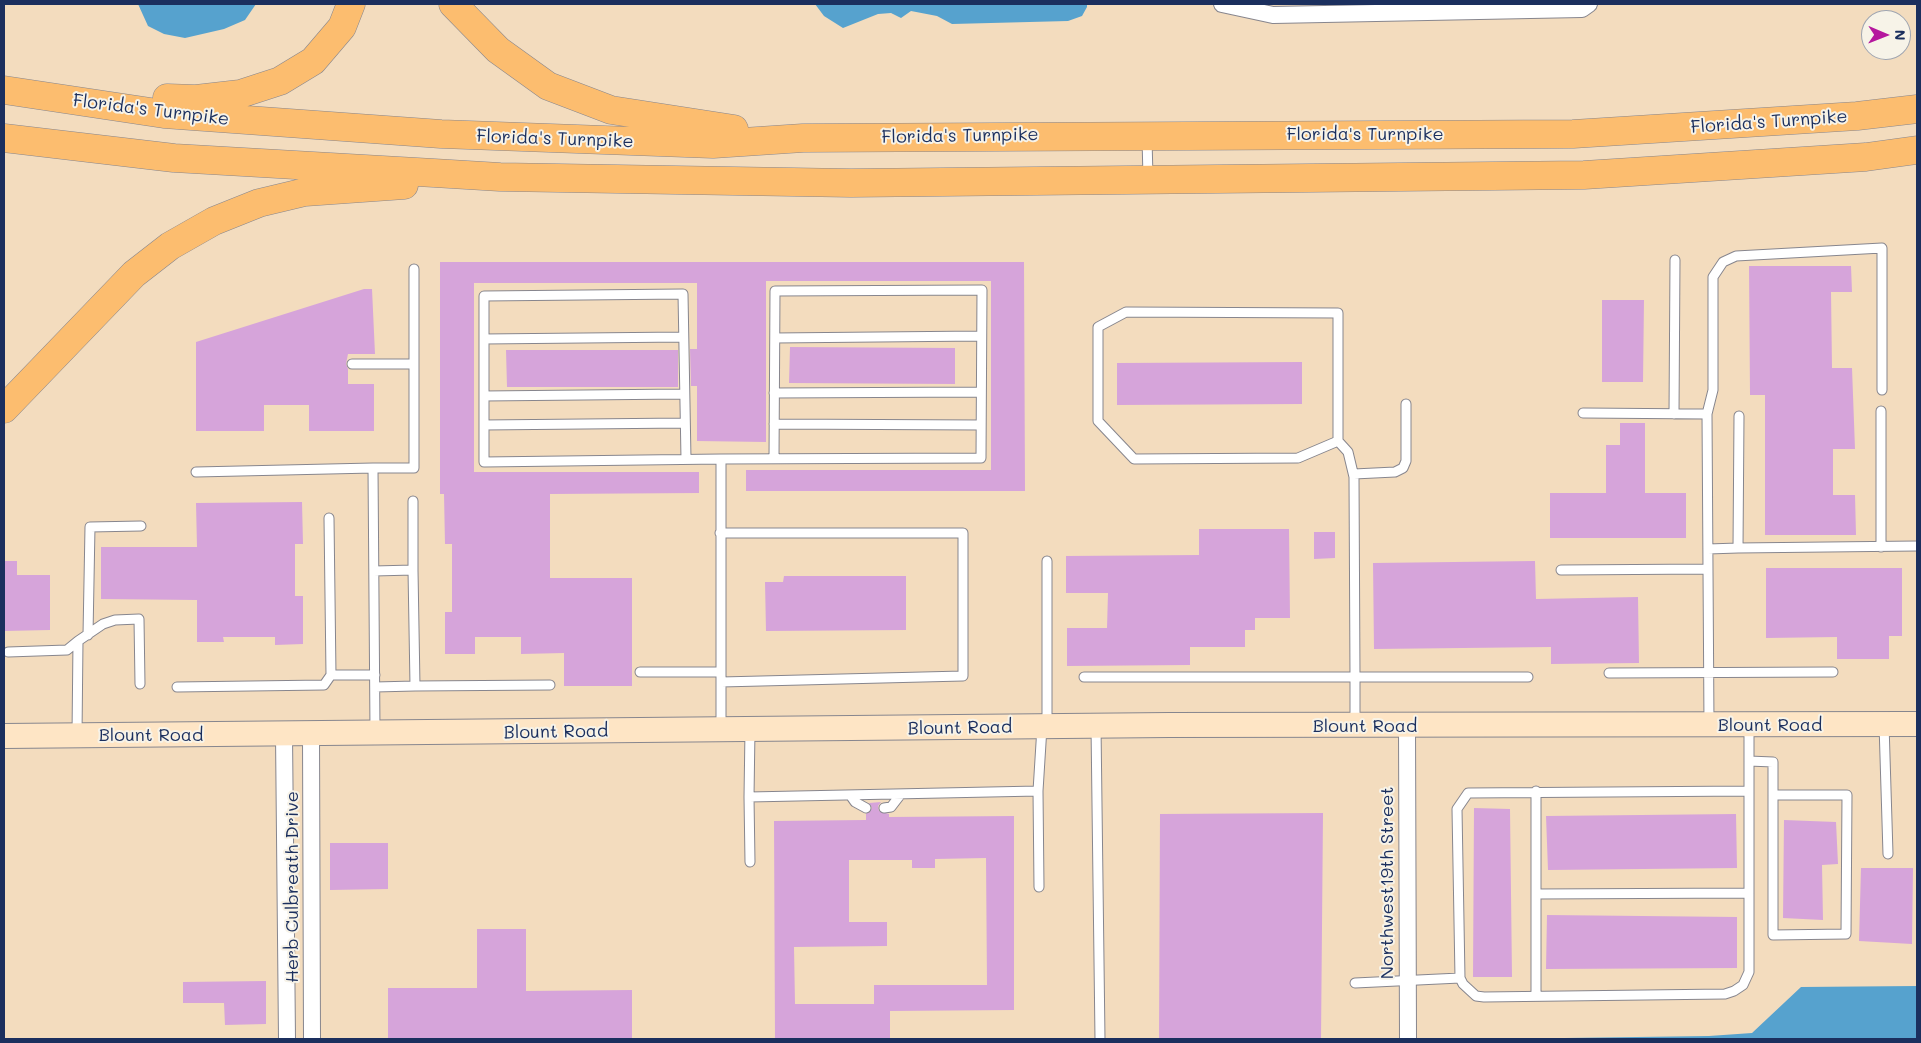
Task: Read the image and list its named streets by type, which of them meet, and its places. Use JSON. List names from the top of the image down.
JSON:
{
  "streets": {
    "highway": ["Florida's Turnpike"],
    "street": ["Blount Road", "Northwest19th Street", "Herb Culbreath Drive"]
  },
  "crossings": [
    ["Blount Road", "Northwest19th Street"],
    ["Blount Road", "Herb Culbreath Drive"]
  ],
  "north": "right"
}
